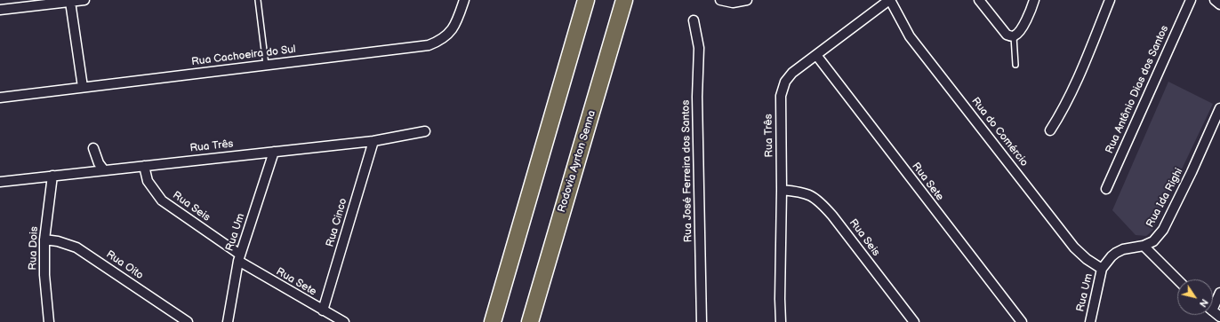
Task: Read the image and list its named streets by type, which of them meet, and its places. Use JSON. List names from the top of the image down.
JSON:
{
  "streets": {
    "highway": ["Rodovia Ayrton Senna"],
    "street": [
      "Rua Cachoeira do Sul",
      "Rua Antônio Dias dos Santos",
      "Rua do Comércio",
      "Rua Três",
      "Rua José Ferreira dos Santos",
      "Rua Sete",
      "Rua Ida Righi",
      "Rua Seis",
      "Rua Cinco",
      "Rua Um",
      "Rua Dois",
      "Rua Oito"
    ]
  },
  "crossings": [
    ["Rua do Comércio", "Rua Três"],
    ["Rua do Comércio", "Rua Ida Righi"],
    ["Rua do Comércio", "Rua Um"],
    ["Rua Três", "Rua Sete"],
    ["Rua Três", "Rua Seis"],
    ["Rua Três", "Rua Cinco"],
    ["Rua Três", "Rua Um"],
    ["Rua Três", "Rua Dois"],
    ["Rua Sete", "Rua Seis"],
    ["Rua Sete", "Rua Cinco"],
    ["Rua Sete", "Rua Um"],
    ["Rua Ida Righi", "Rua Um"],
    ["Rua Seis", "Rua Um"],
    ["Rua Dois", "Rua Oito"]
  ],
  "north": "bottom right"
}
